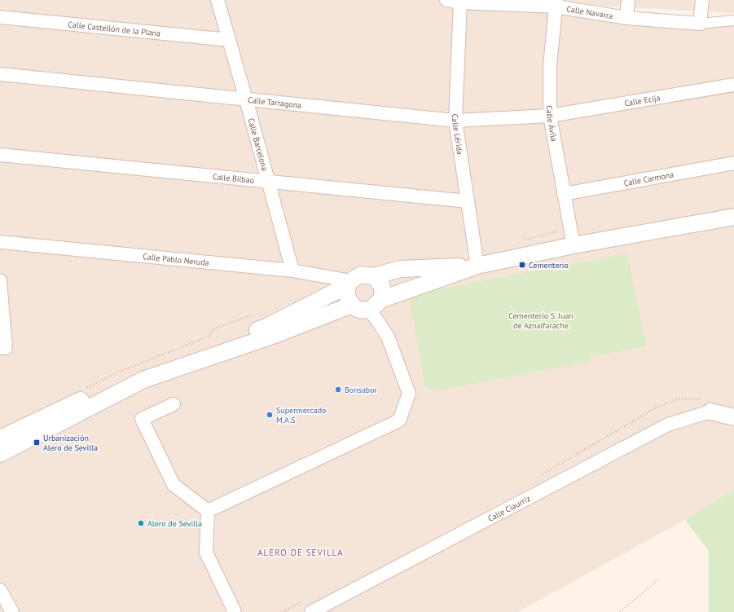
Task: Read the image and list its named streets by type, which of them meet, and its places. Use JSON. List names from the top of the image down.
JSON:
{
  "streets": {
    "street": [
      "Calle Navarra",
      "Calle Castellón de la Plana",
      "Calle Ecija",
      "Calle Tarragona",
      "Calle Ávila",
      "Calle Lérida",
      "Calle Barcelona",
      "Calle Bilbao",
      "Calle Carmona",
      "Calle Pablo Neruda",
      "Calle Ciaurriz"
    ]
  },
  "crossings": [
    ["Calle Navarra", "Calle Ávila"],
    ["Calle Navarra", "Calle Lérida"],
    ["Calle Castellón de la Plana", "Calle Barcelona"],
    ["Calle Ecija", "Calle Tarragona"],
    ["Calle Ecija", "Calle Ávila"],
    ["Calle Tarragona", "Calle Ávila"],
    ["Calle Tarragona", "Calle Lérida"],
    ["Calle Tarragona", "Calle Barcelona"],
    ["Calle Ávila", "Calle Carmona"],
    ["Calle Lérida", "Calle Bilbao"],
    ["Calle Barcelona", "Calle Bilbao"],
    ["Calle Barcelona", "Calle Pablo Neruda"]
  ],
  "districts": ["ALERO DE SEVILLA"],
  "parks": ["Cementerio S. Juan de Aznalfarache"],
  "places": {
    "transit": ["Cementerio", "Urbanización Alero de Sevilla"],
    "other": ["Bonsabor", "Supermercado M.A.S", "Alero de Sevilla"]
  }
}
